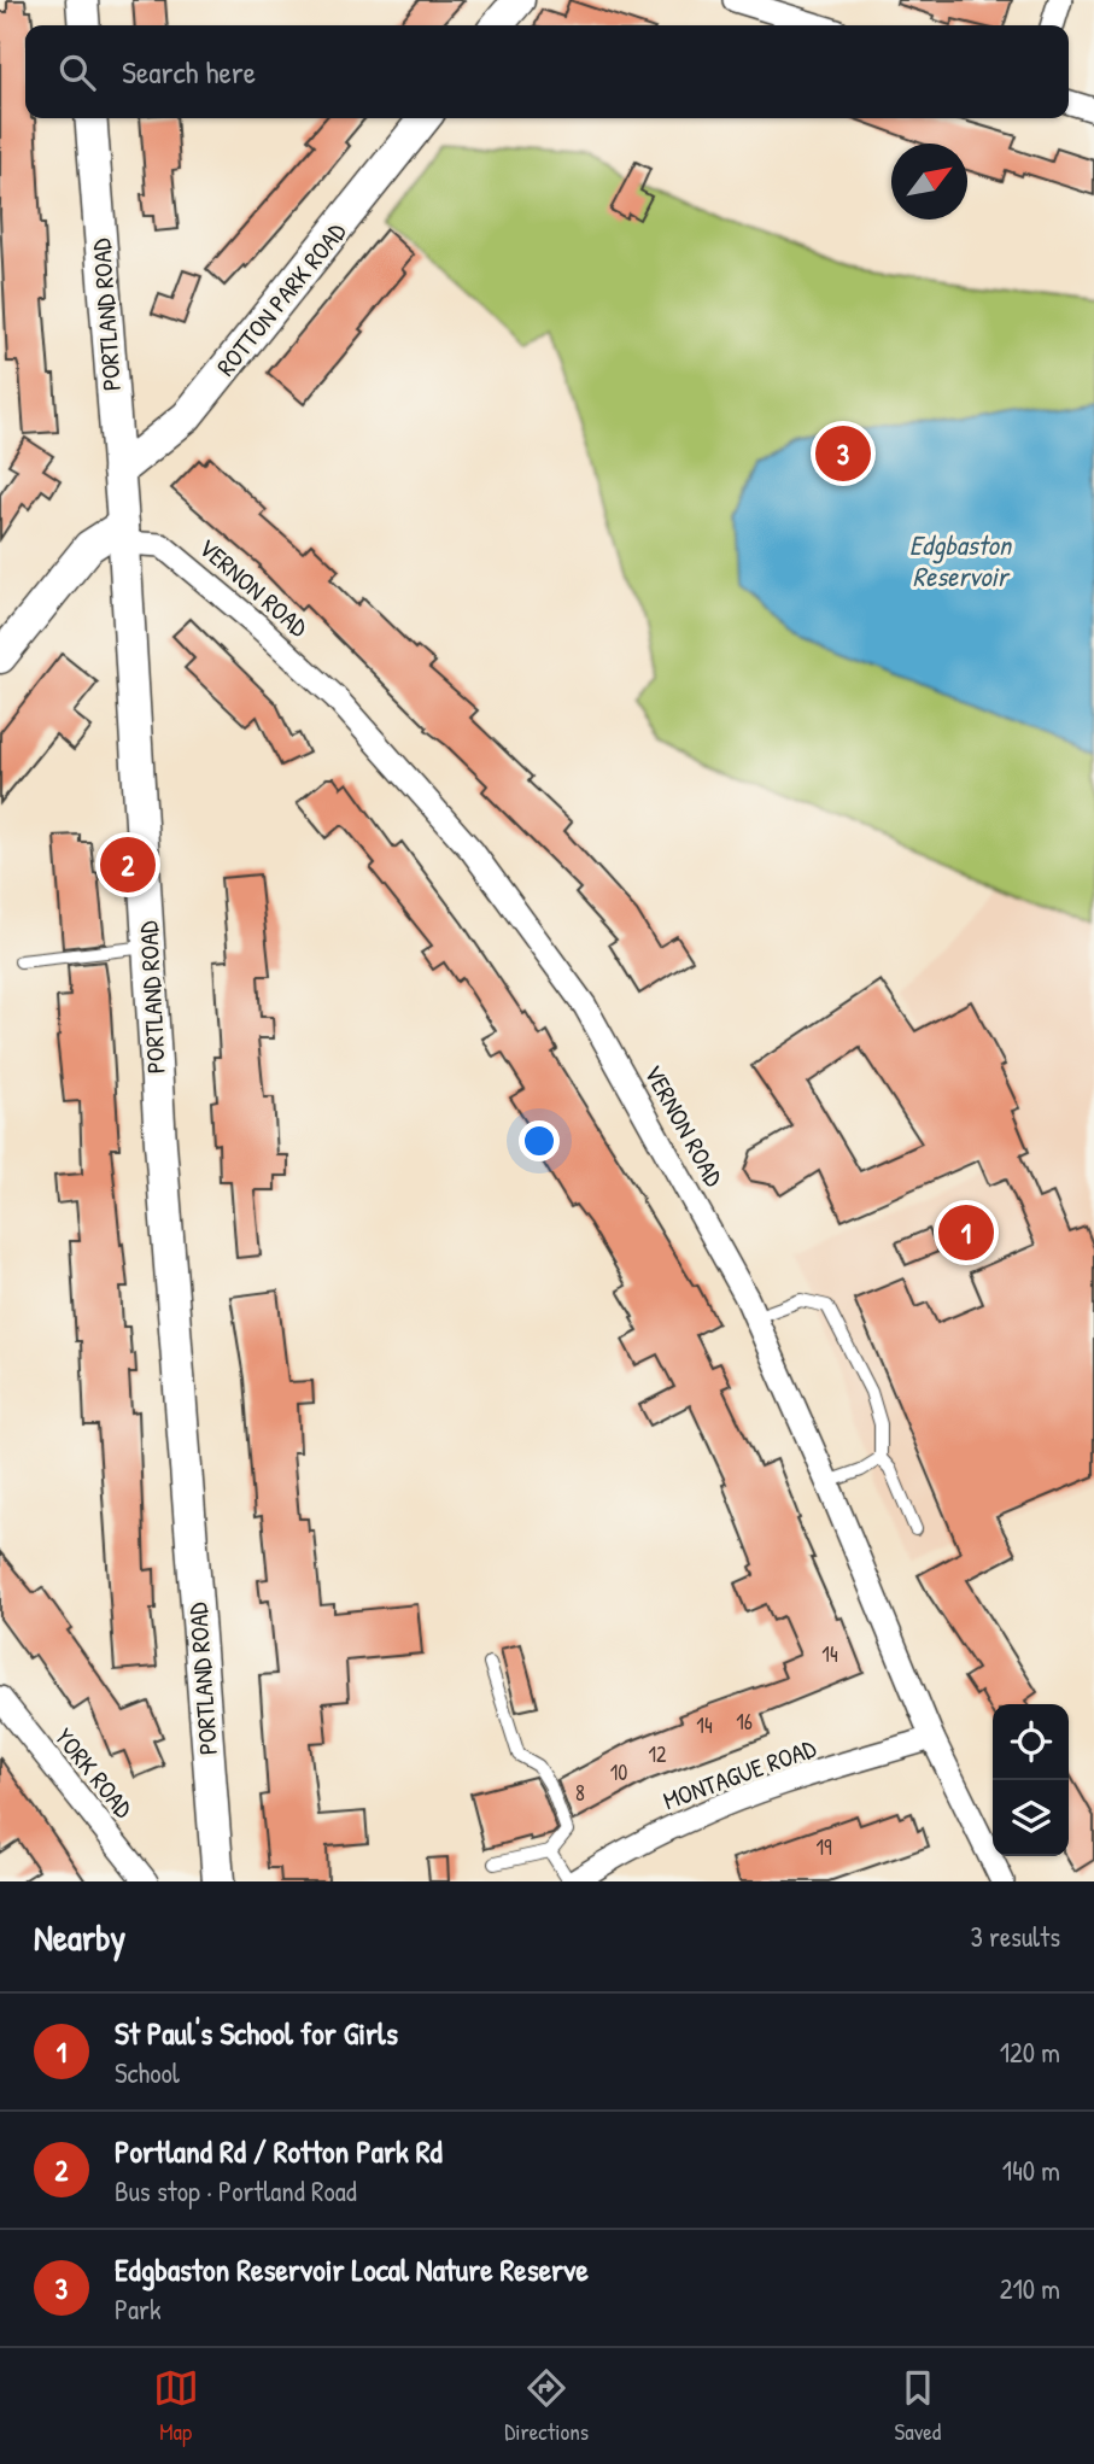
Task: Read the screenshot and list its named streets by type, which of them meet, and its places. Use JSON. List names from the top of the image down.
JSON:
{
  "streets": {
    "main road": ["ROTTON PARK ROAD", "PORTLAND ROAD"],
    "street": ["VERNON ROAD", "YORK ROAD", "MONTAGUE ROAD"]
  },
  "crossings": [
    ["ROTTON PARK ROAD", "PORTLAND ROAD"],
    ["PORTLAND ROAD", "VERNON ROAD"],
    ["VERNON ROAD", "MONTAGUE ROAD"]
  ],
  "water": ["Edgbaston Reservoir"],
  "house_numbers": [
    "14",
    "16",
    "14",
    "12",
    "10",
    "8",
    "19"
  ],
  "north": "top right",
  "page": {
    "search": "Search here",
    "pins": ["3", "2", "1"],
    "heading": ["Nearby", "3 results"],
    "list": [
      {
        "mark": "1",
        "name": "St Paul's School for Girls",
        "note": "School",
        "value": "120 m"
      },
      {
        "mark": "2",
        "name": "Portland Rd / Rotton Park Rd",
        "note": "Bus stop · Portland Road",
        "value": "140 m"
      },
      {
        "mark": "3",
        "name": "Edgbaston Reservoir Local Nature Reserve",
        "note": "Park",
        "value": "210 m"
      }
    ],
    "nav": ["Map", "Directions", "Saved"]
  }
}
